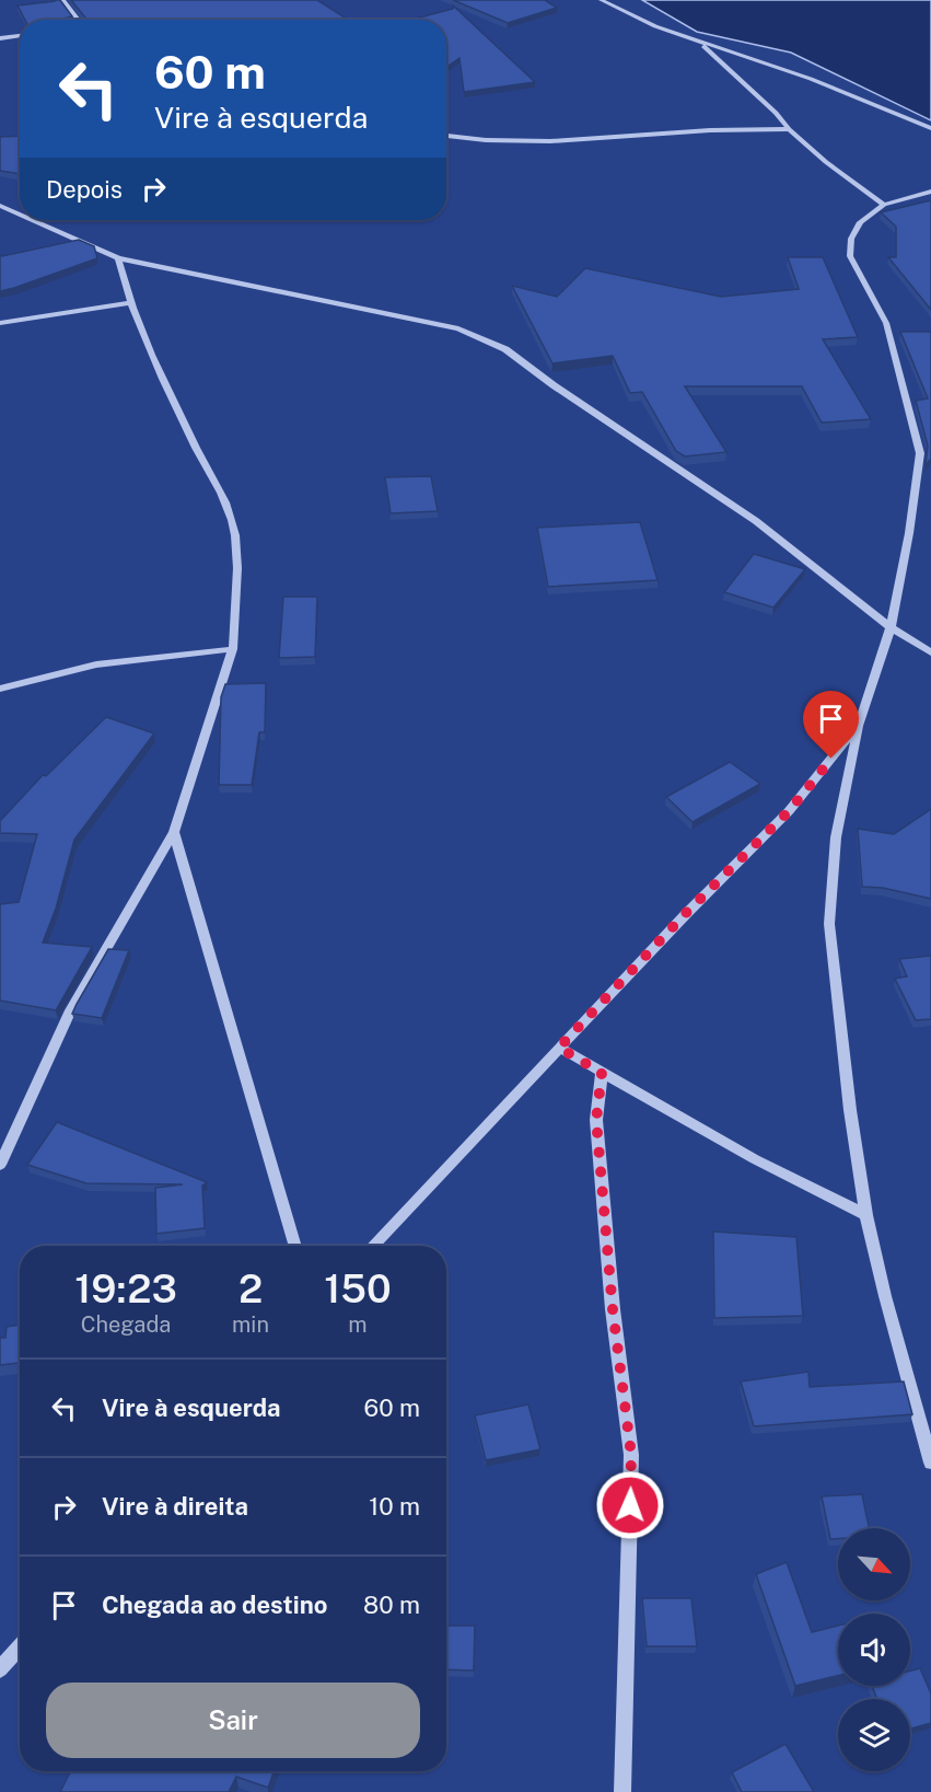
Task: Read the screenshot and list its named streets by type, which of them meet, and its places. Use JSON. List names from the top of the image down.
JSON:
{
  "north": "bottom right",
  "page": {
    "turn": ["60 m", "Vire à esquerda"],
    "then": "Depois",
    "eta": [
      "19:23",
      "Chegada",
      "2",
      "min",
      "150",
      "m"
    ],
    "list": [
      {
        "name": "Vire à esquerda",
        "value": "60 m"
      },
      {
        "name": "Vire à direita",
        "value": "10 m"
      },
      {
        "name": "Chegada ao destino",
        "value": "80 m"
      }
    ],
    "buttons": "Sair"
  }
}
